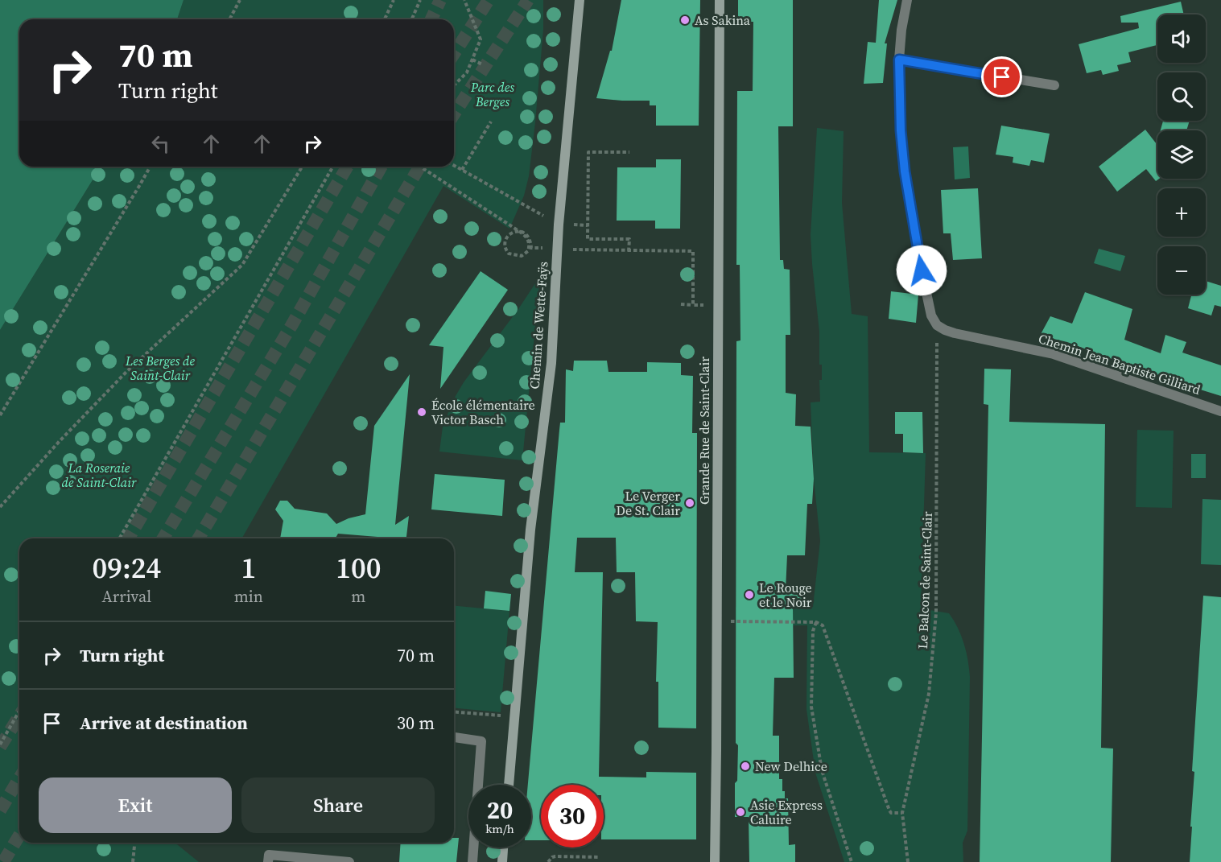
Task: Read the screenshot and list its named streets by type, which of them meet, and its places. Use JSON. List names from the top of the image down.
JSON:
{
  "streets": {
    "main road": ["Chemin de Wette-Faÿs", "Grande Rue de Saint-Clair"],
    "street": ["Chemin Jean Baptiste Gilliard"],
    "path": ["Le Balcon de Saint-Clair"]
  },
  "crossings": [
    ["Chemin Jean Baptiste Gilliard", "Le Balcon de Saint-Clair"]
  ],
  "parks": ["Parc des Berges", "Les Berges de Saint-Clair", "La Roseraie de Saint-Clair"],
  "places": [
    "As Sakina",
    "École élémentaire Victor Basch",
    "Le Verger De St. Clair",
    "Le Rouge et le Noir",
    "New Delhice",
    "Asie Express Caluire"
  ],
  "page": {
    "map_buttons": ["+", "−"],
    "turn": ["70 m", "Turn right"],
    "eta": [
      "09:24",
      "Arrival",
      "1",
      "min",
      "100",
      "m"
    ],
    "list": [
      {
        "name": "Turn right",
        "value": "70 m"
      },
      {
        "name": "Arrive at destination",
        "value": "30 m"
      }
    ],
    "buttons": ["Exit", "Share"],
    "speed": "20 km/h",
    "limit": "30"
  }
}
